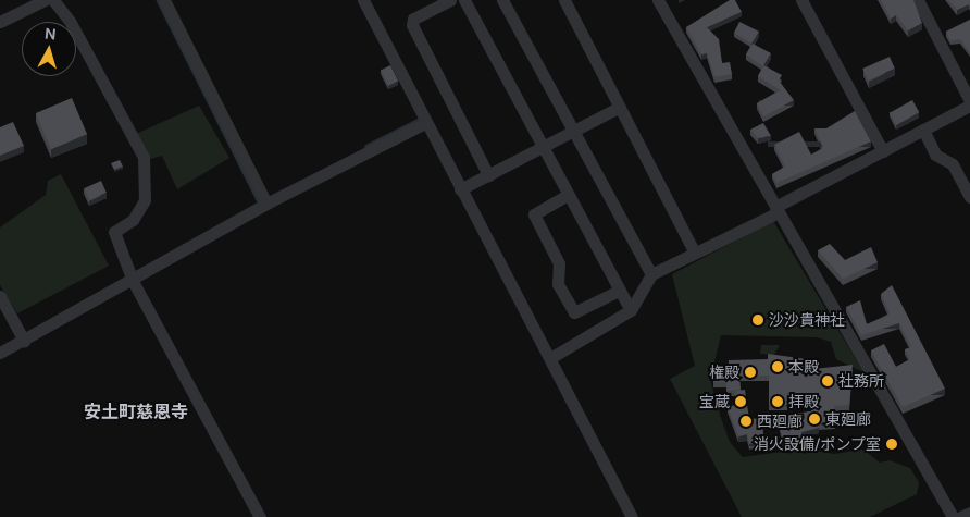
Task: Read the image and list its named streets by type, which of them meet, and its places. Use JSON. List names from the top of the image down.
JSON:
{
  "districts": ["安土町慈恩寺"],
  "places": [
    "沙沙貴神社",
    "本殿",
    "権殿",
    "社務所",
    "宝蔵",
    "拝殿",
    "東廻廊",
    "西廻廊",
    "消火設備/ポンプ室"
  ],
  "north": "top"
}
